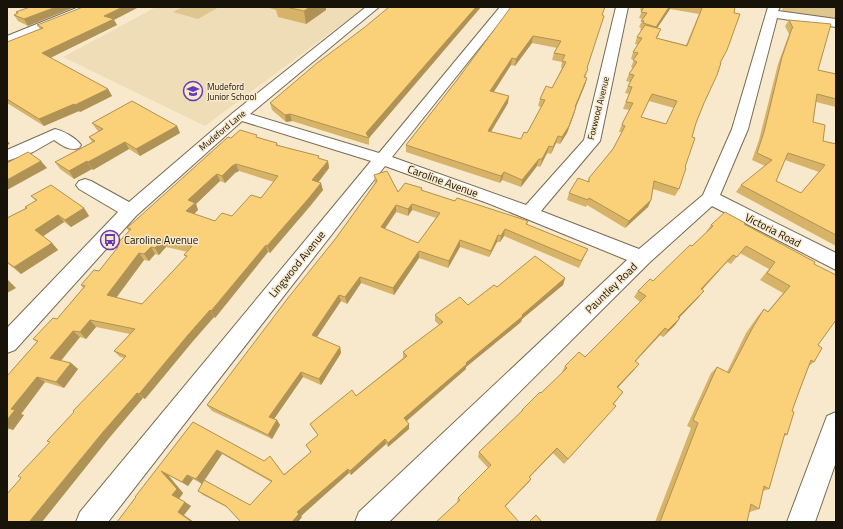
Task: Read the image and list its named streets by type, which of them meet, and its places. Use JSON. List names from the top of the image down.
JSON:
{
  "streets": {
    "street": [
      "Foxwood Avenue",
      "Mudeford Lane",
      "Caroline Avenue",
      "Victoria Road",
      "Lingwood Avenue",
      "Pauntley Road"
    ]
  },
  "crossings": [
    ["Foxwood Avenue", "Caroline Avenue"],
    ["Mudeford Lane", "Caroline Avenue"],
    ["Caroline Avenue", "Lingwood Avenue"],
    ["Caroline Avenue", "Pauntley Road"],
    ["Victoria Road", "Pauntley Road"]
  ],
  "places": {
    "school or university": ["Mudeford Junior School"],
    "bus stop": ["Caroline Avenue"]
  }
}
